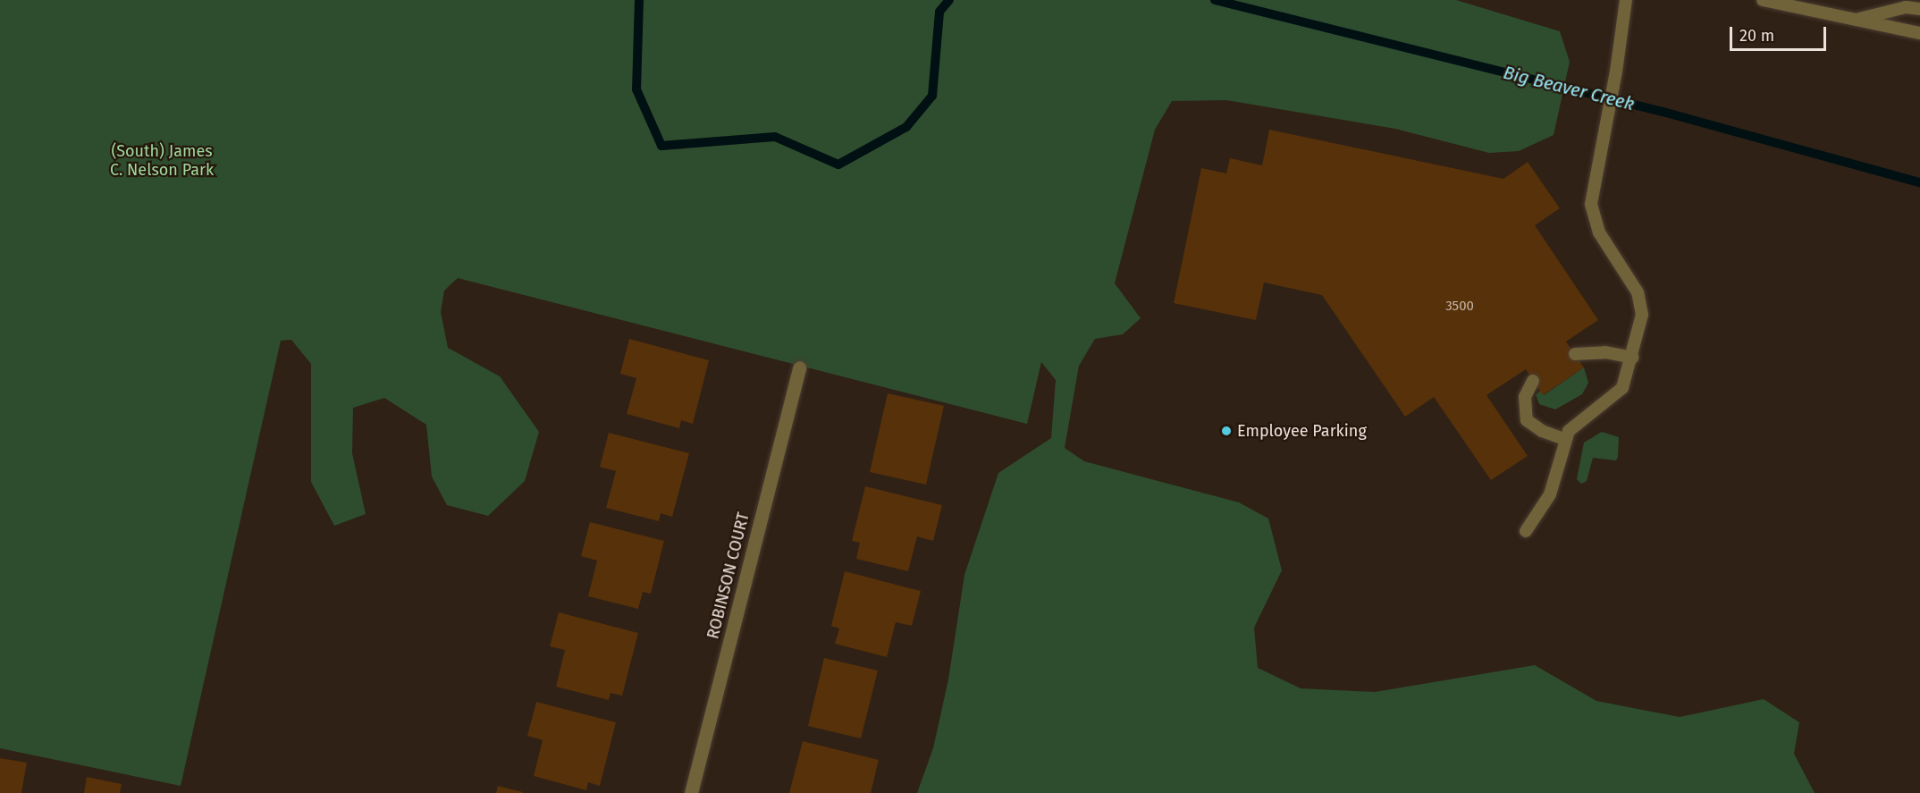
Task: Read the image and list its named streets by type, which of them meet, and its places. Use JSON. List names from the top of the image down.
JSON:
{
  "streets": {
    "street": ["ROBINSON COURT"]
  },
  "water": ["Big Beaver Creek"],
  "parks": ["(South) James C. Nelson Park"],
  "places": ["Employee Parking"],
  "house_numbers": ["3500"],
  "scale_bar": "20 m"
}
